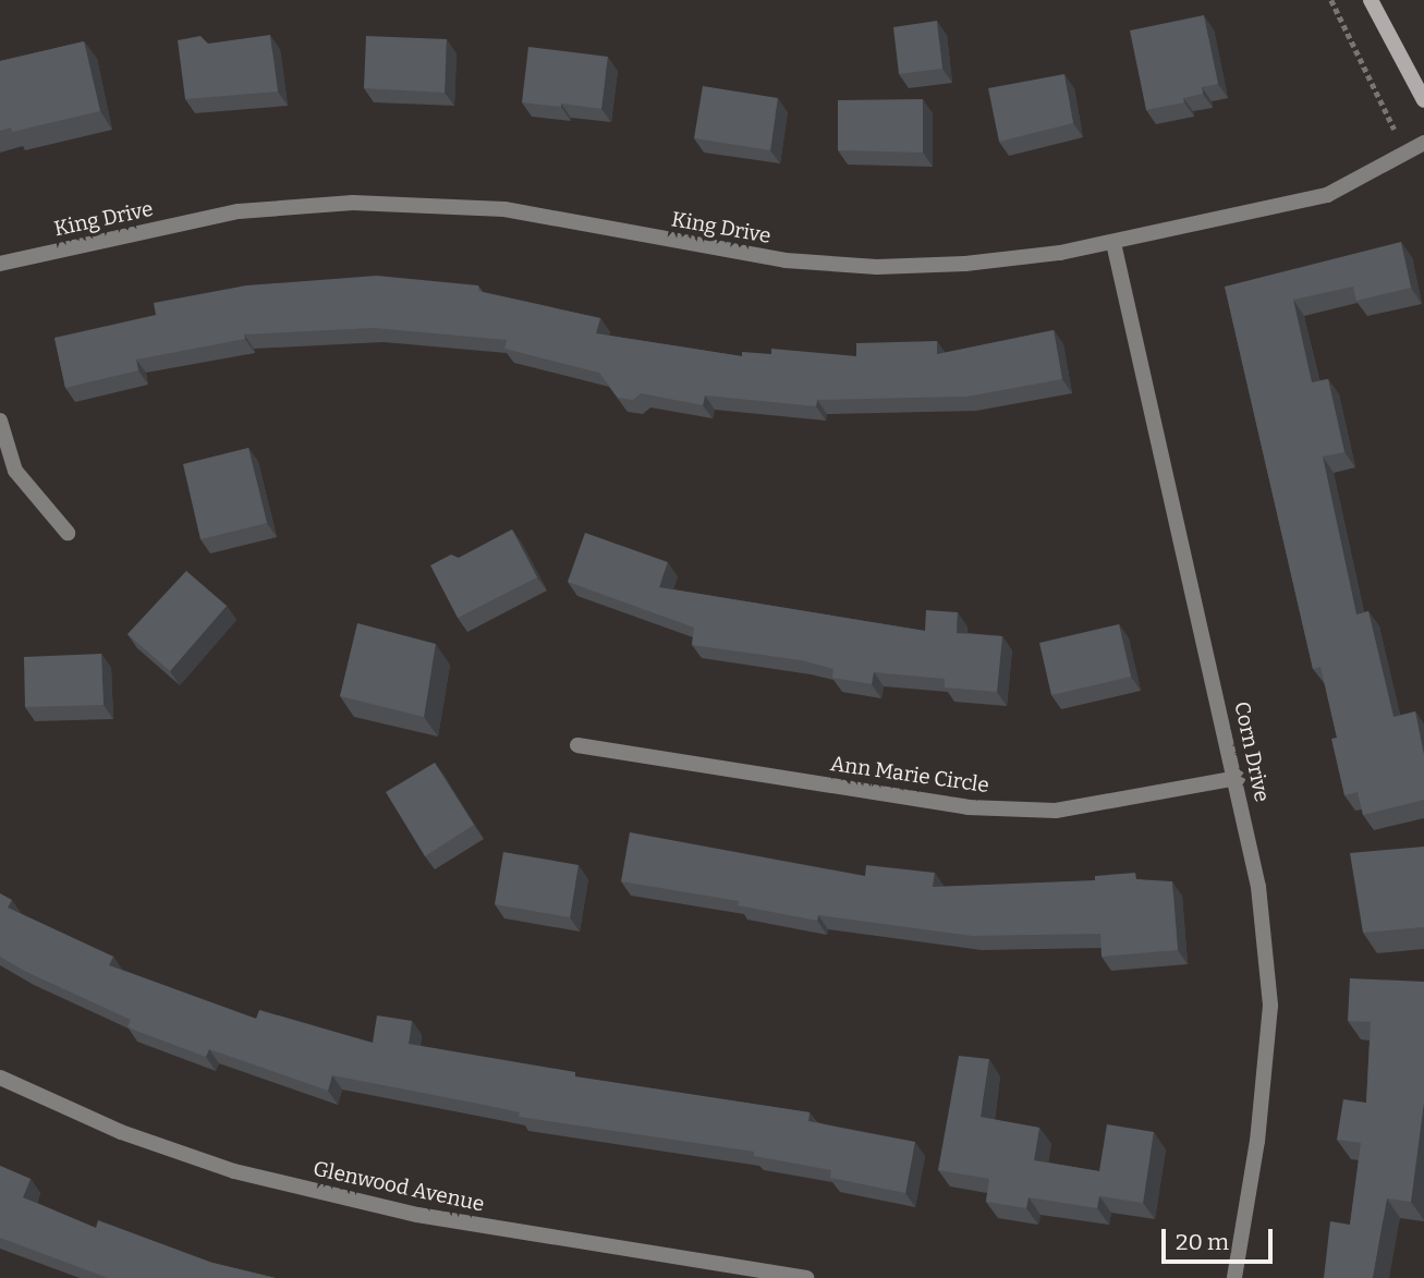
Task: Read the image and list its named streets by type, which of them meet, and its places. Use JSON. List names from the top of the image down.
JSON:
{
  "streets": {
    "street": [
      "King Drive",
      "Corn Drive",
      "Ann Marie Circle",
      "Glenwood Avenue"
    ]
  },
  "crossings": [
    ["King Drive", "Corn Drive"],
    ["Corn Drive", "Ann Marie Circle"]
  ],
  "scale_bar": "20 m"
}
